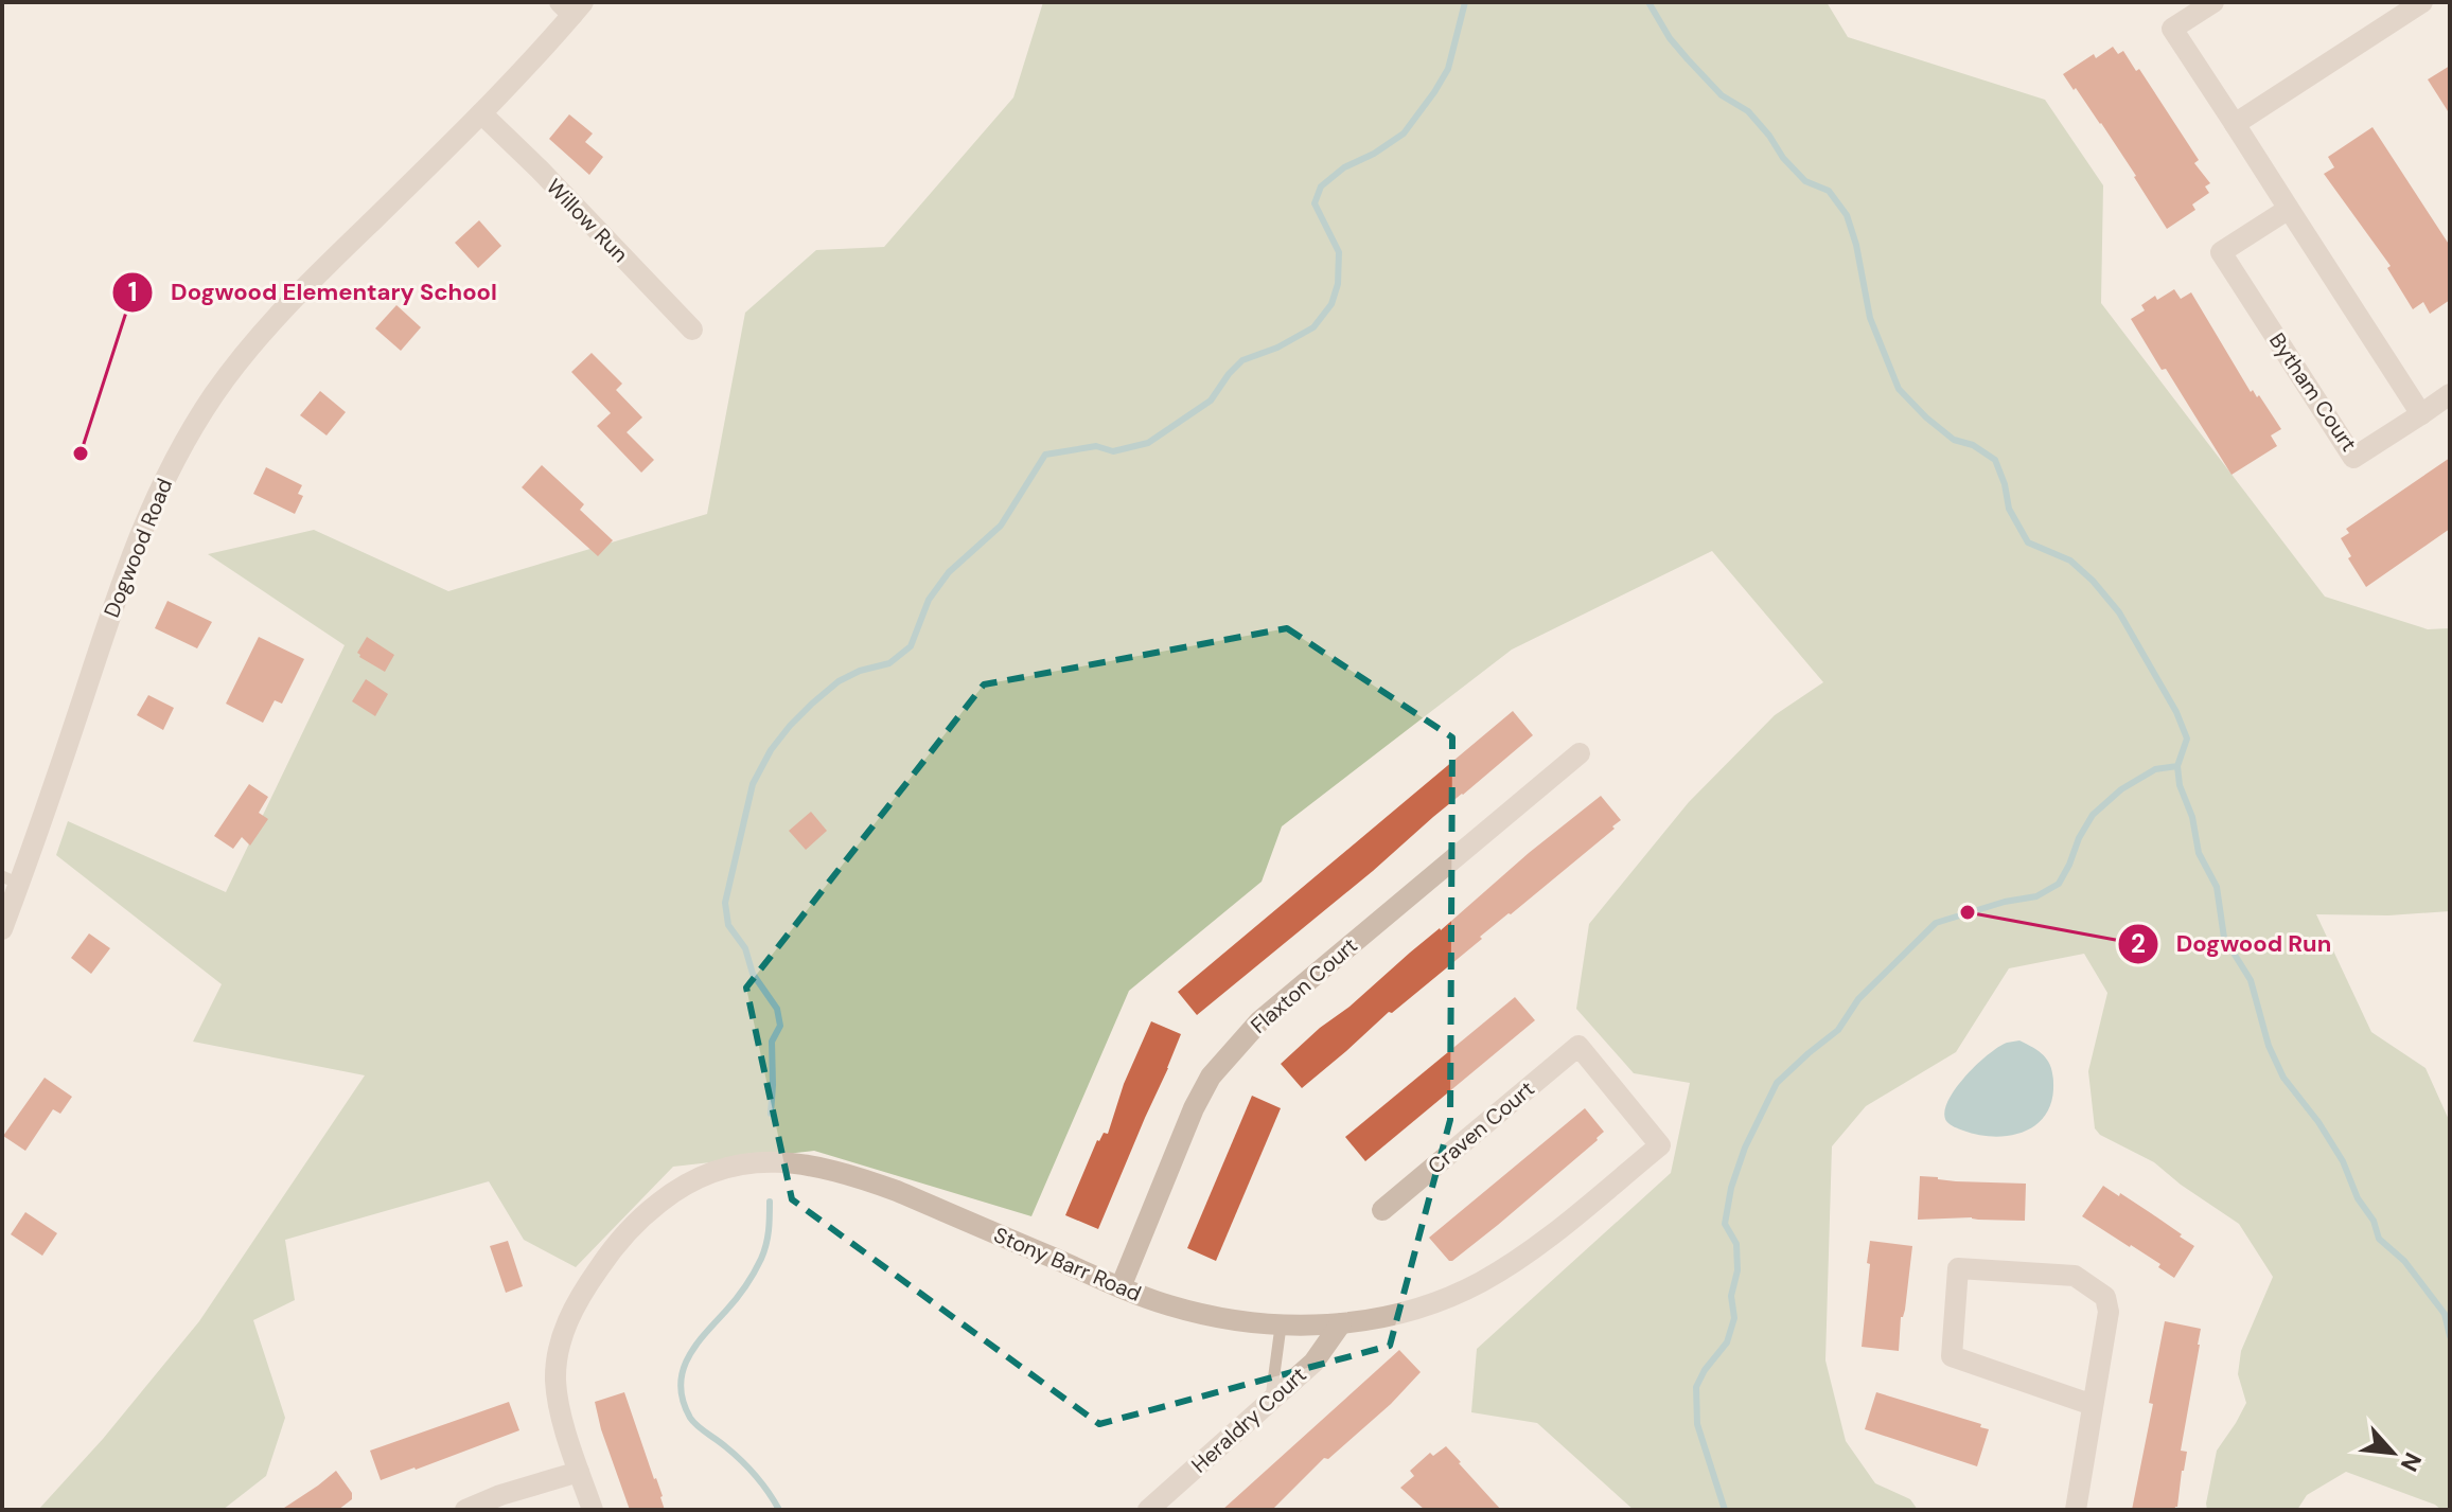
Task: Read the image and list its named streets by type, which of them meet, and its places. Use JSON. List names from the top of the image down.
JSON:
{
  "streets": {
    "street": [
      "Willow Run",
      "Bytham Court",
      "Dogwood Road",
      "Flaxton Court",
      "Craven Court",
      "Stony Barr Road",
      "Heraldry Court"
    ]
  },
  "crossings": [
    ["Willow Run", "Dogwood Road"],
    ["Flaxton Court", "Stony Barr Road"],
    ["Craven Court", "Stony Barr Road"],
    ["Stony Barr Road", "Heraldry Court"]
  ],
  "places": ["Dogwood Elementary School", "Dogwood Run"],
  "north": "bottom right"
}
